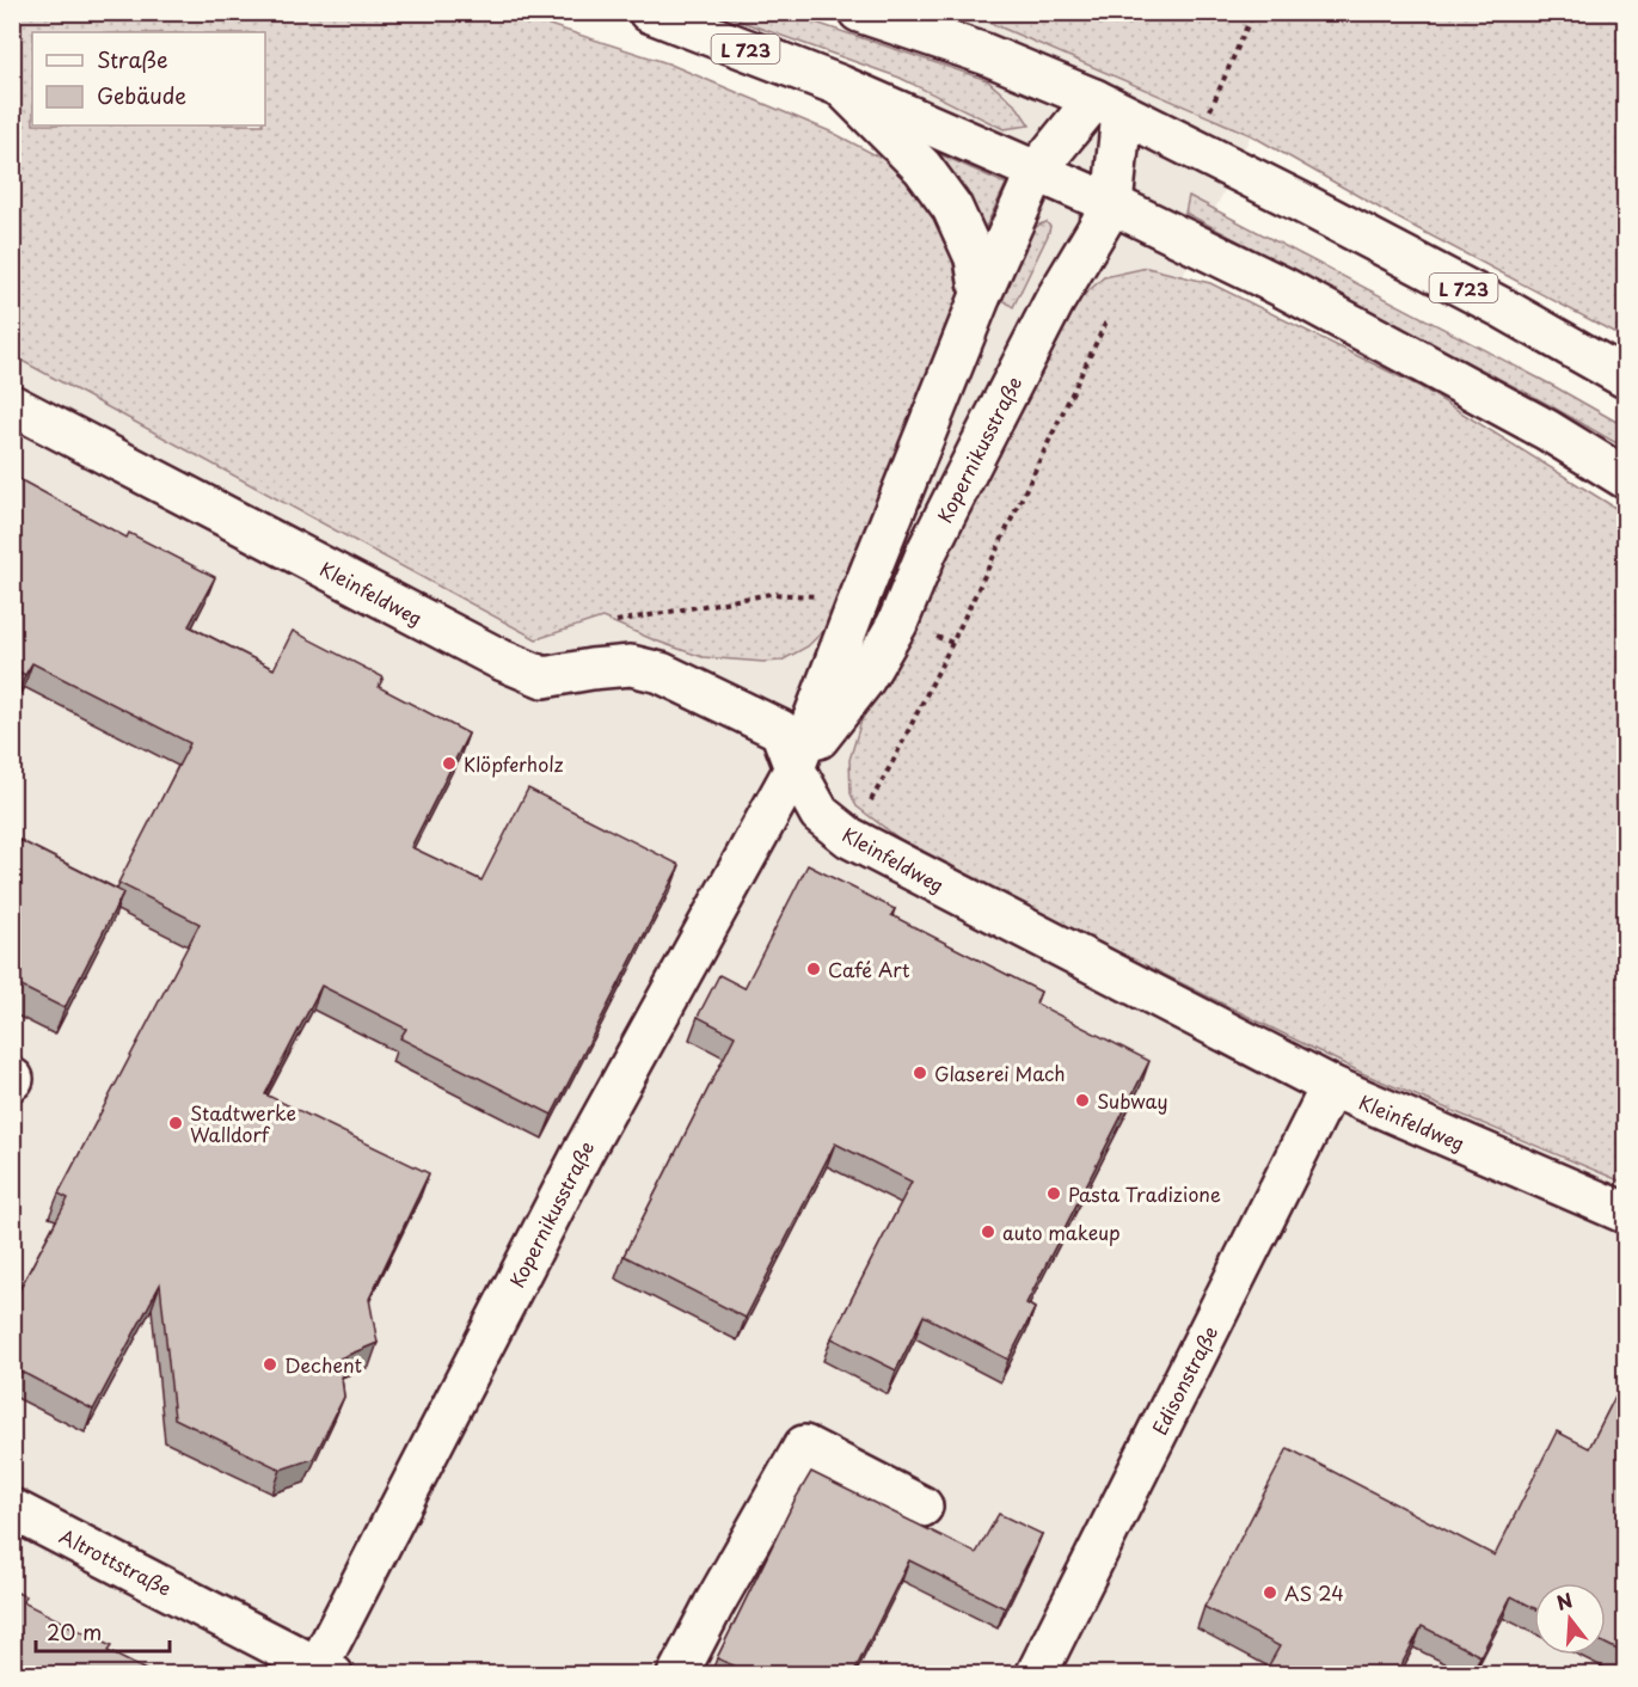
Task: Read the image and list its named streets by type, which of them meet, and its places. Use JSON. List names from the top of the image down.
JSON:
{
  "streets": {
    "street": [
      "L 723",
      "Kopernikusstraße",
      "Kleinfeldweg",
      "Edisonstraße",
      "Altrottstraße"
    ]
  },
  "crossings": [
    ["L 723", "Kopernikusstraße"],
    ["Kopernikusstraße", "Kleinfeldweg"],
    ["Kopernikusstraße", "Altrottstraße"],
    ["Kleinfeldweg", "Edisonstraße"]
  ],
  "places": [
    "Klöpferholz",
    "Café Art",
    "Glaserei Mach",
    "Subway",
    "Stadtwerke Walldorf",
    "Pasta Tradizione",
    "auto makeup",
    "Dechent",
    "AS 24"
  ],
  "legend": ["Straße", "Gebäude"],
  "scale_bar": "20 m",
  "north": "top"
}
